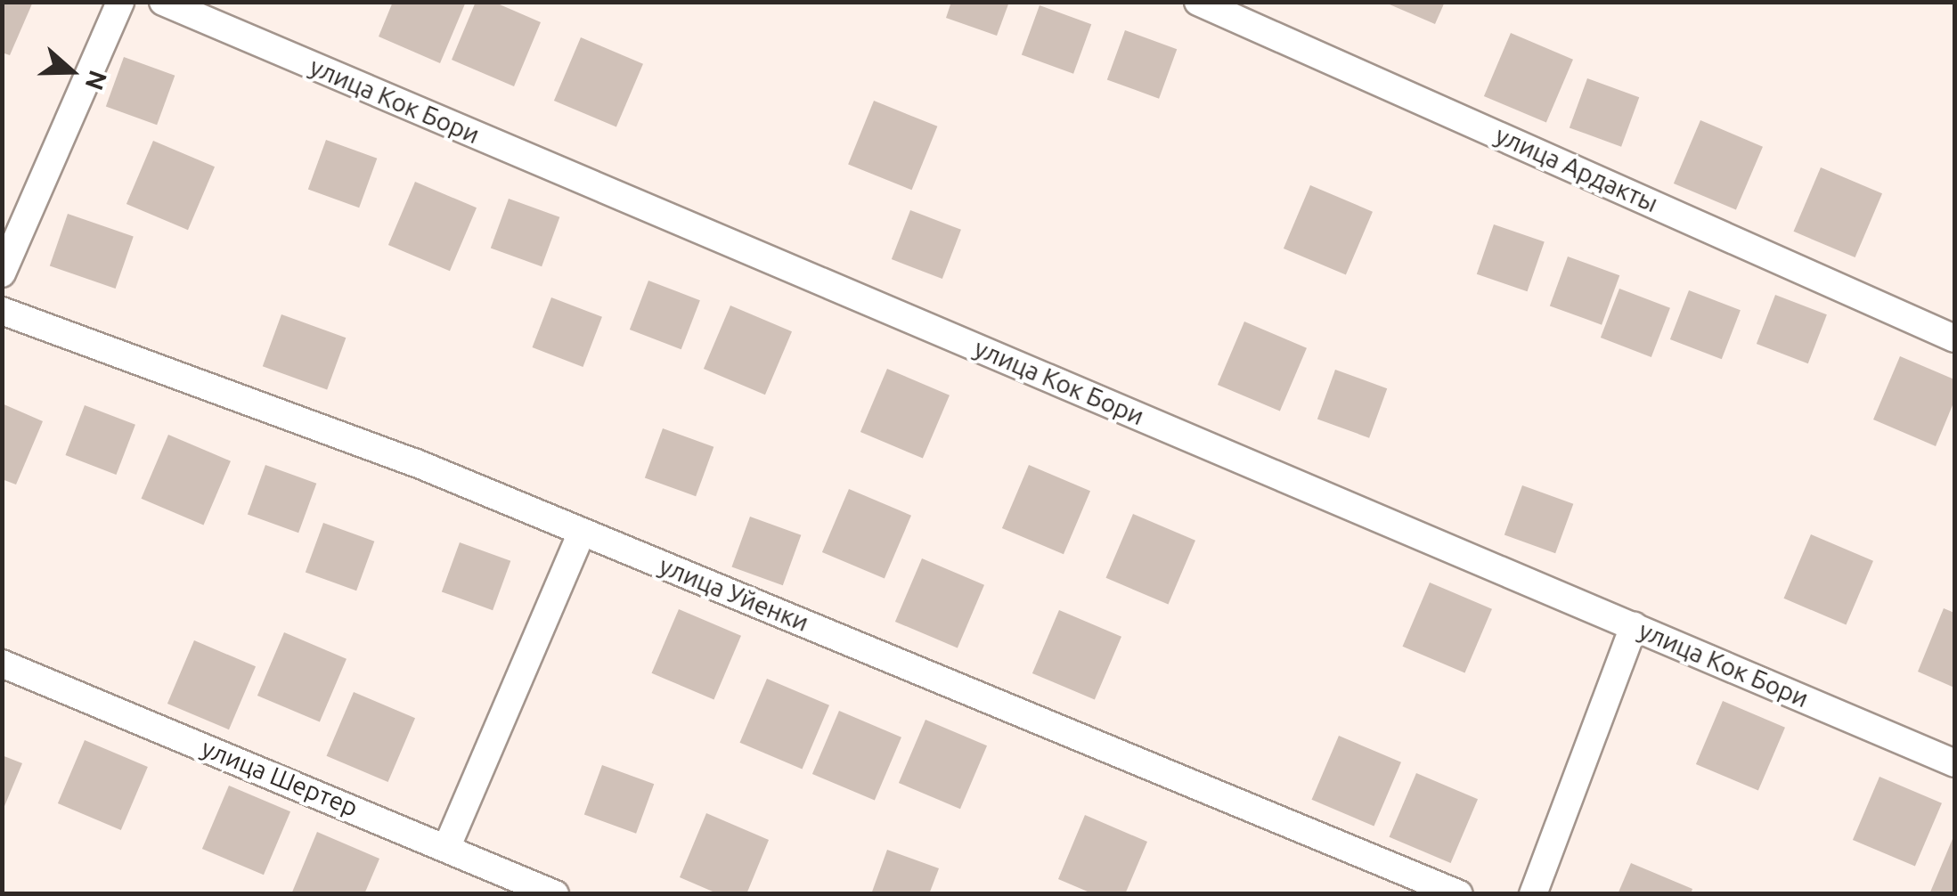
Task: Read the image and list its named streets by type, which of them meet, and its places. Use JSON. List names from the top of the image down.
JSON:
{
  "streets": {
    "street": [
      "улица Кок Бори",
      "улица Ардакты",
      "улица Уйенки",
      "улица Шертер"
    ]
  },
  "north": "right"
}
